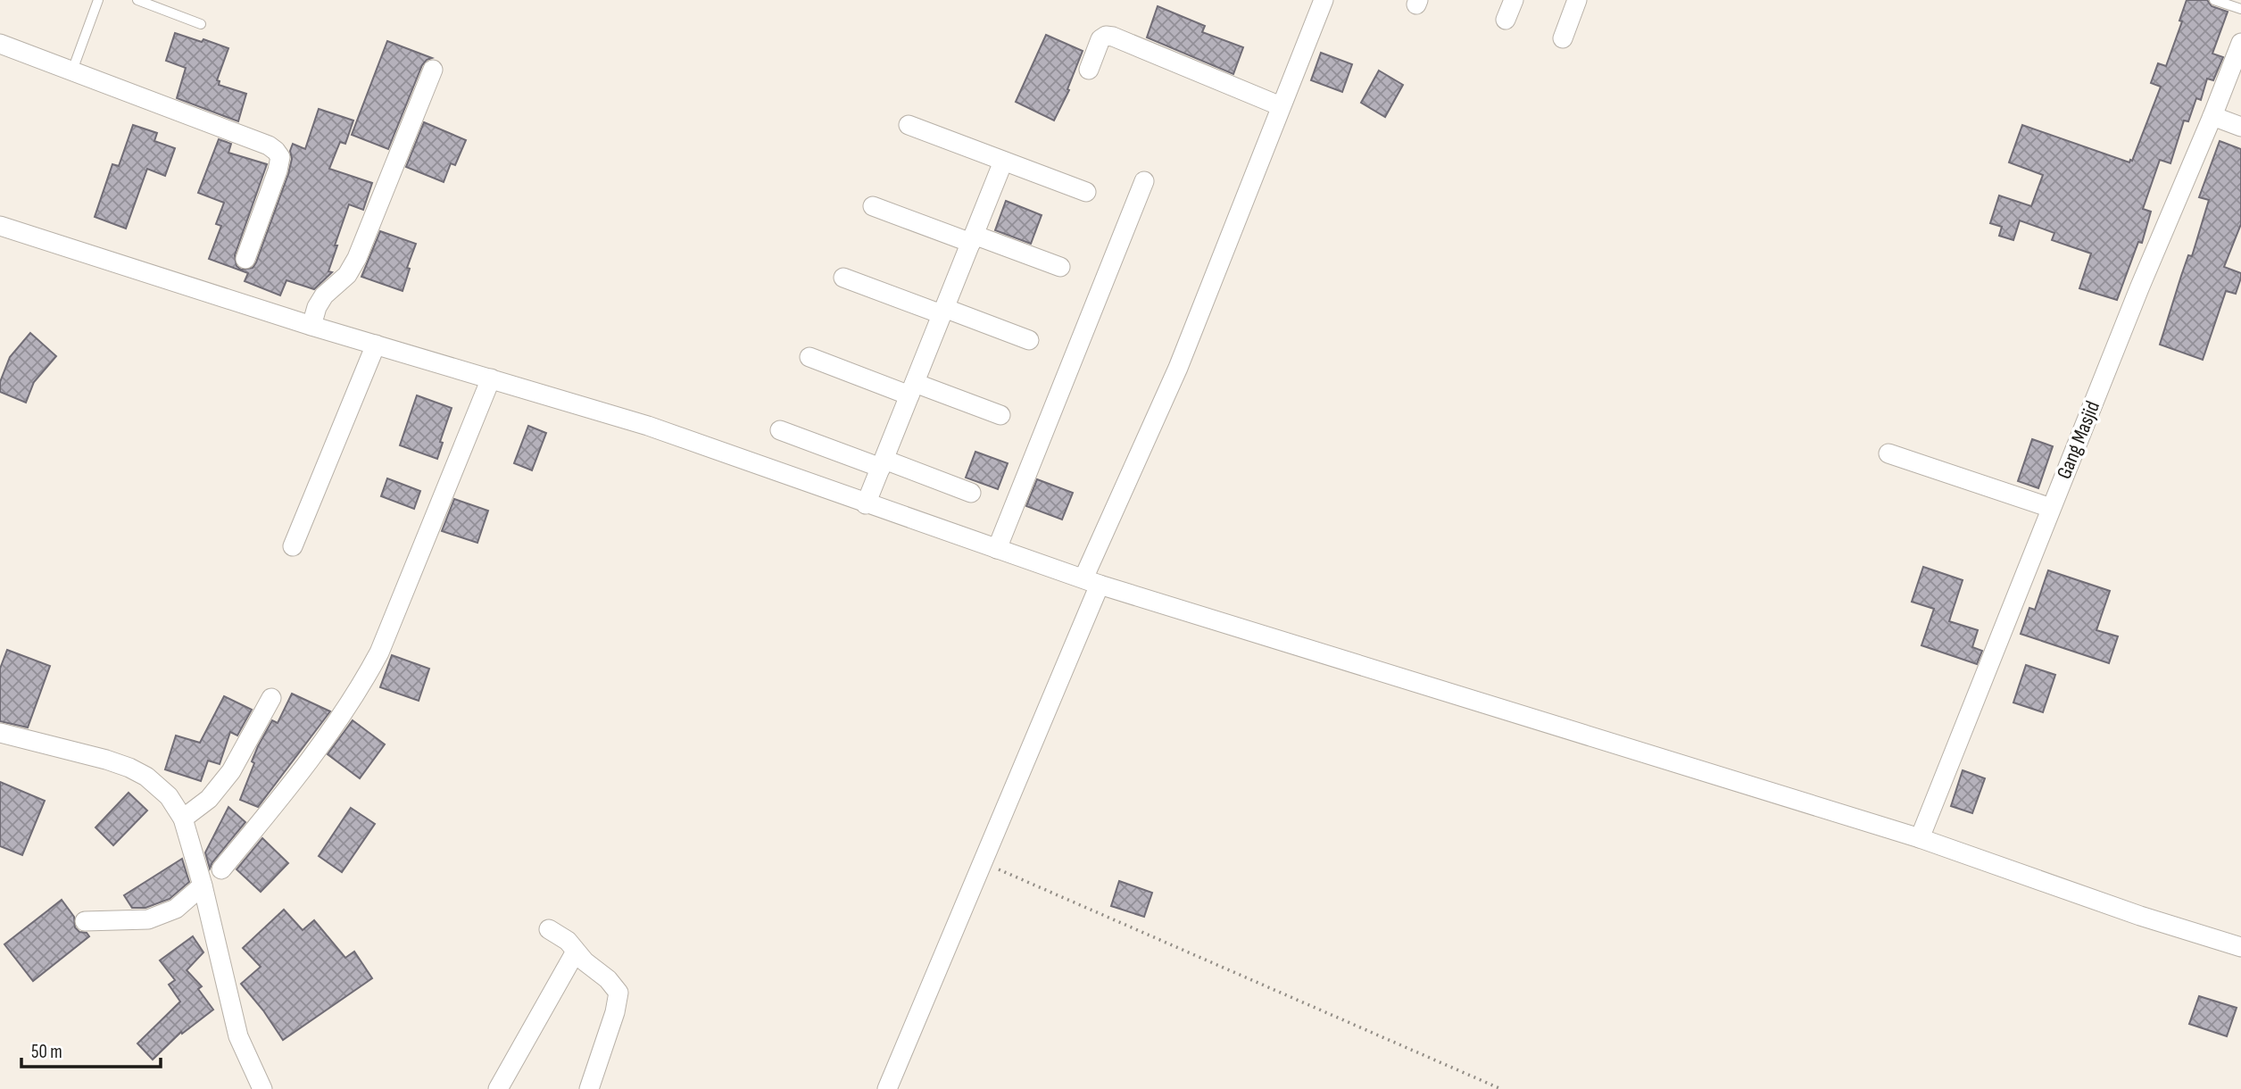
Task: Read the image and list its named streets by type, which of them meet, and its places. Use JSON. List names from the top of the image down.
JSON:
{
  "streets": {
    "street": ["Gang Masjid"]
  },
  "scale_bar": "50 m"
}
